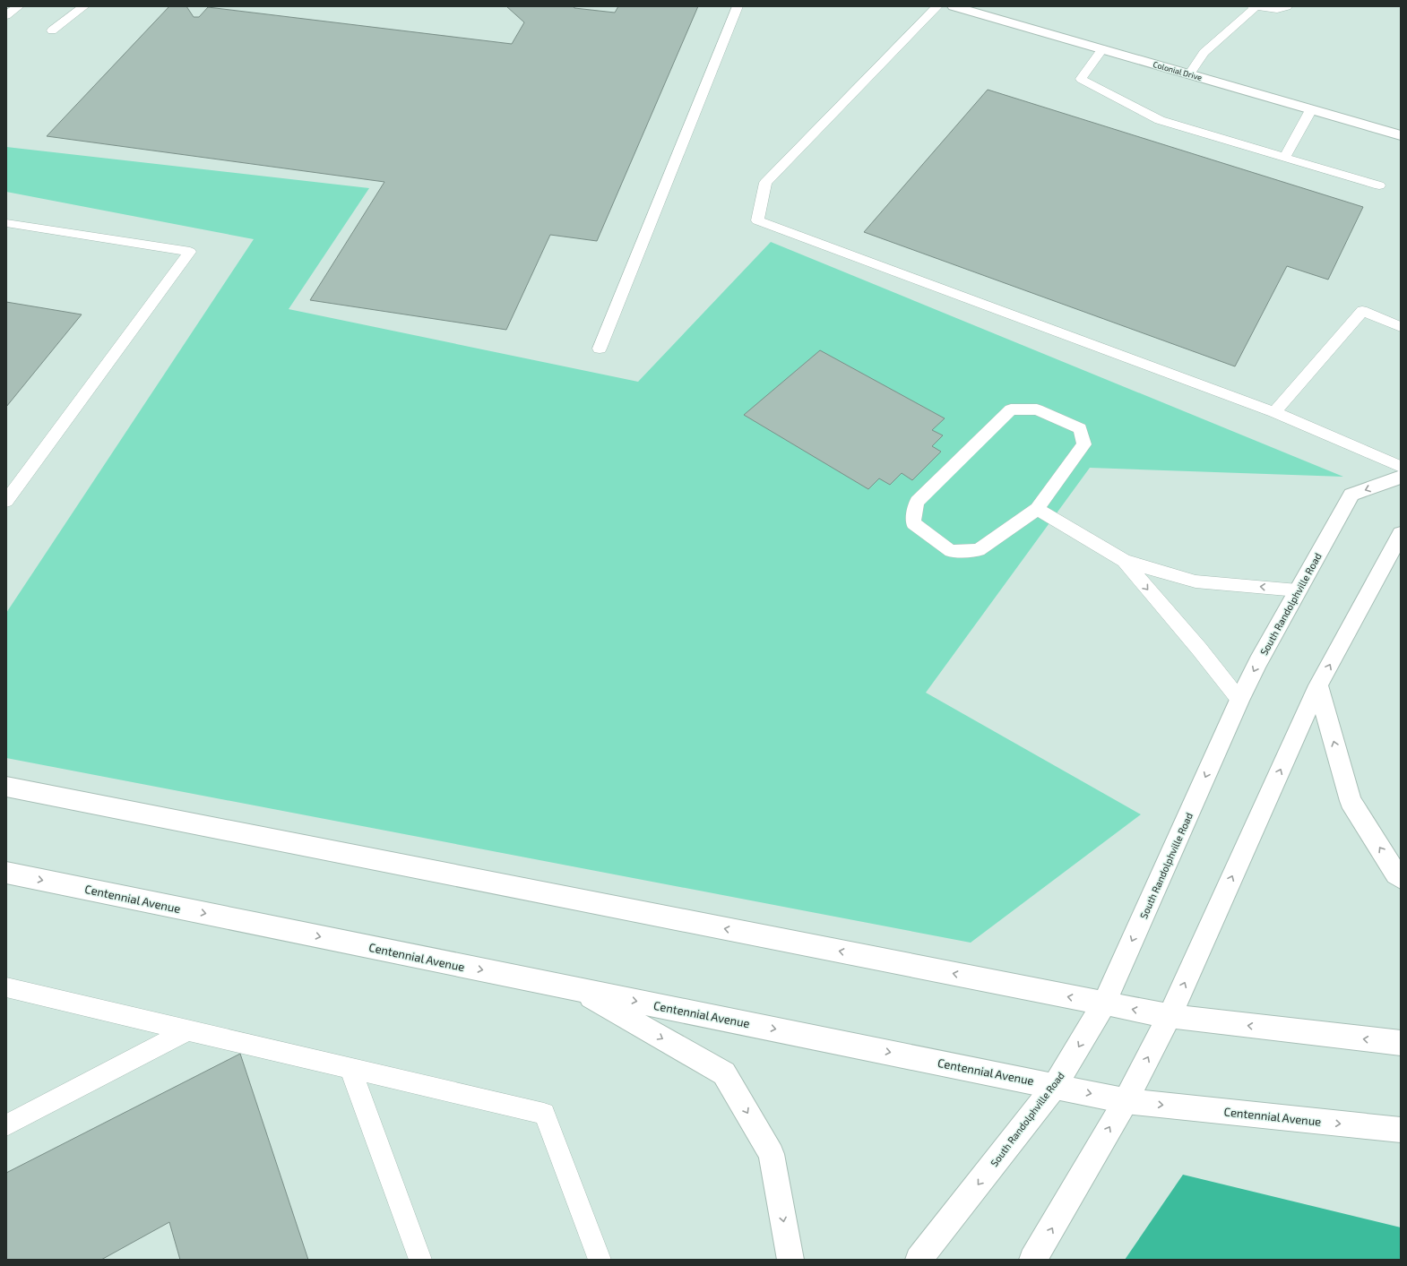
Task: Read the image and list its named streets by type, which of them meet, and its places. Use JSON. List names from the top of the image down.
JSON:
{
  "streets": {
    "main road": ["Colonial Drive", "South Randolphville Road", "Centennial Avenue"]
  },
  "crossings": [
    ["South Randolphville Road", "Centennial Avenue"]
  ]
}
